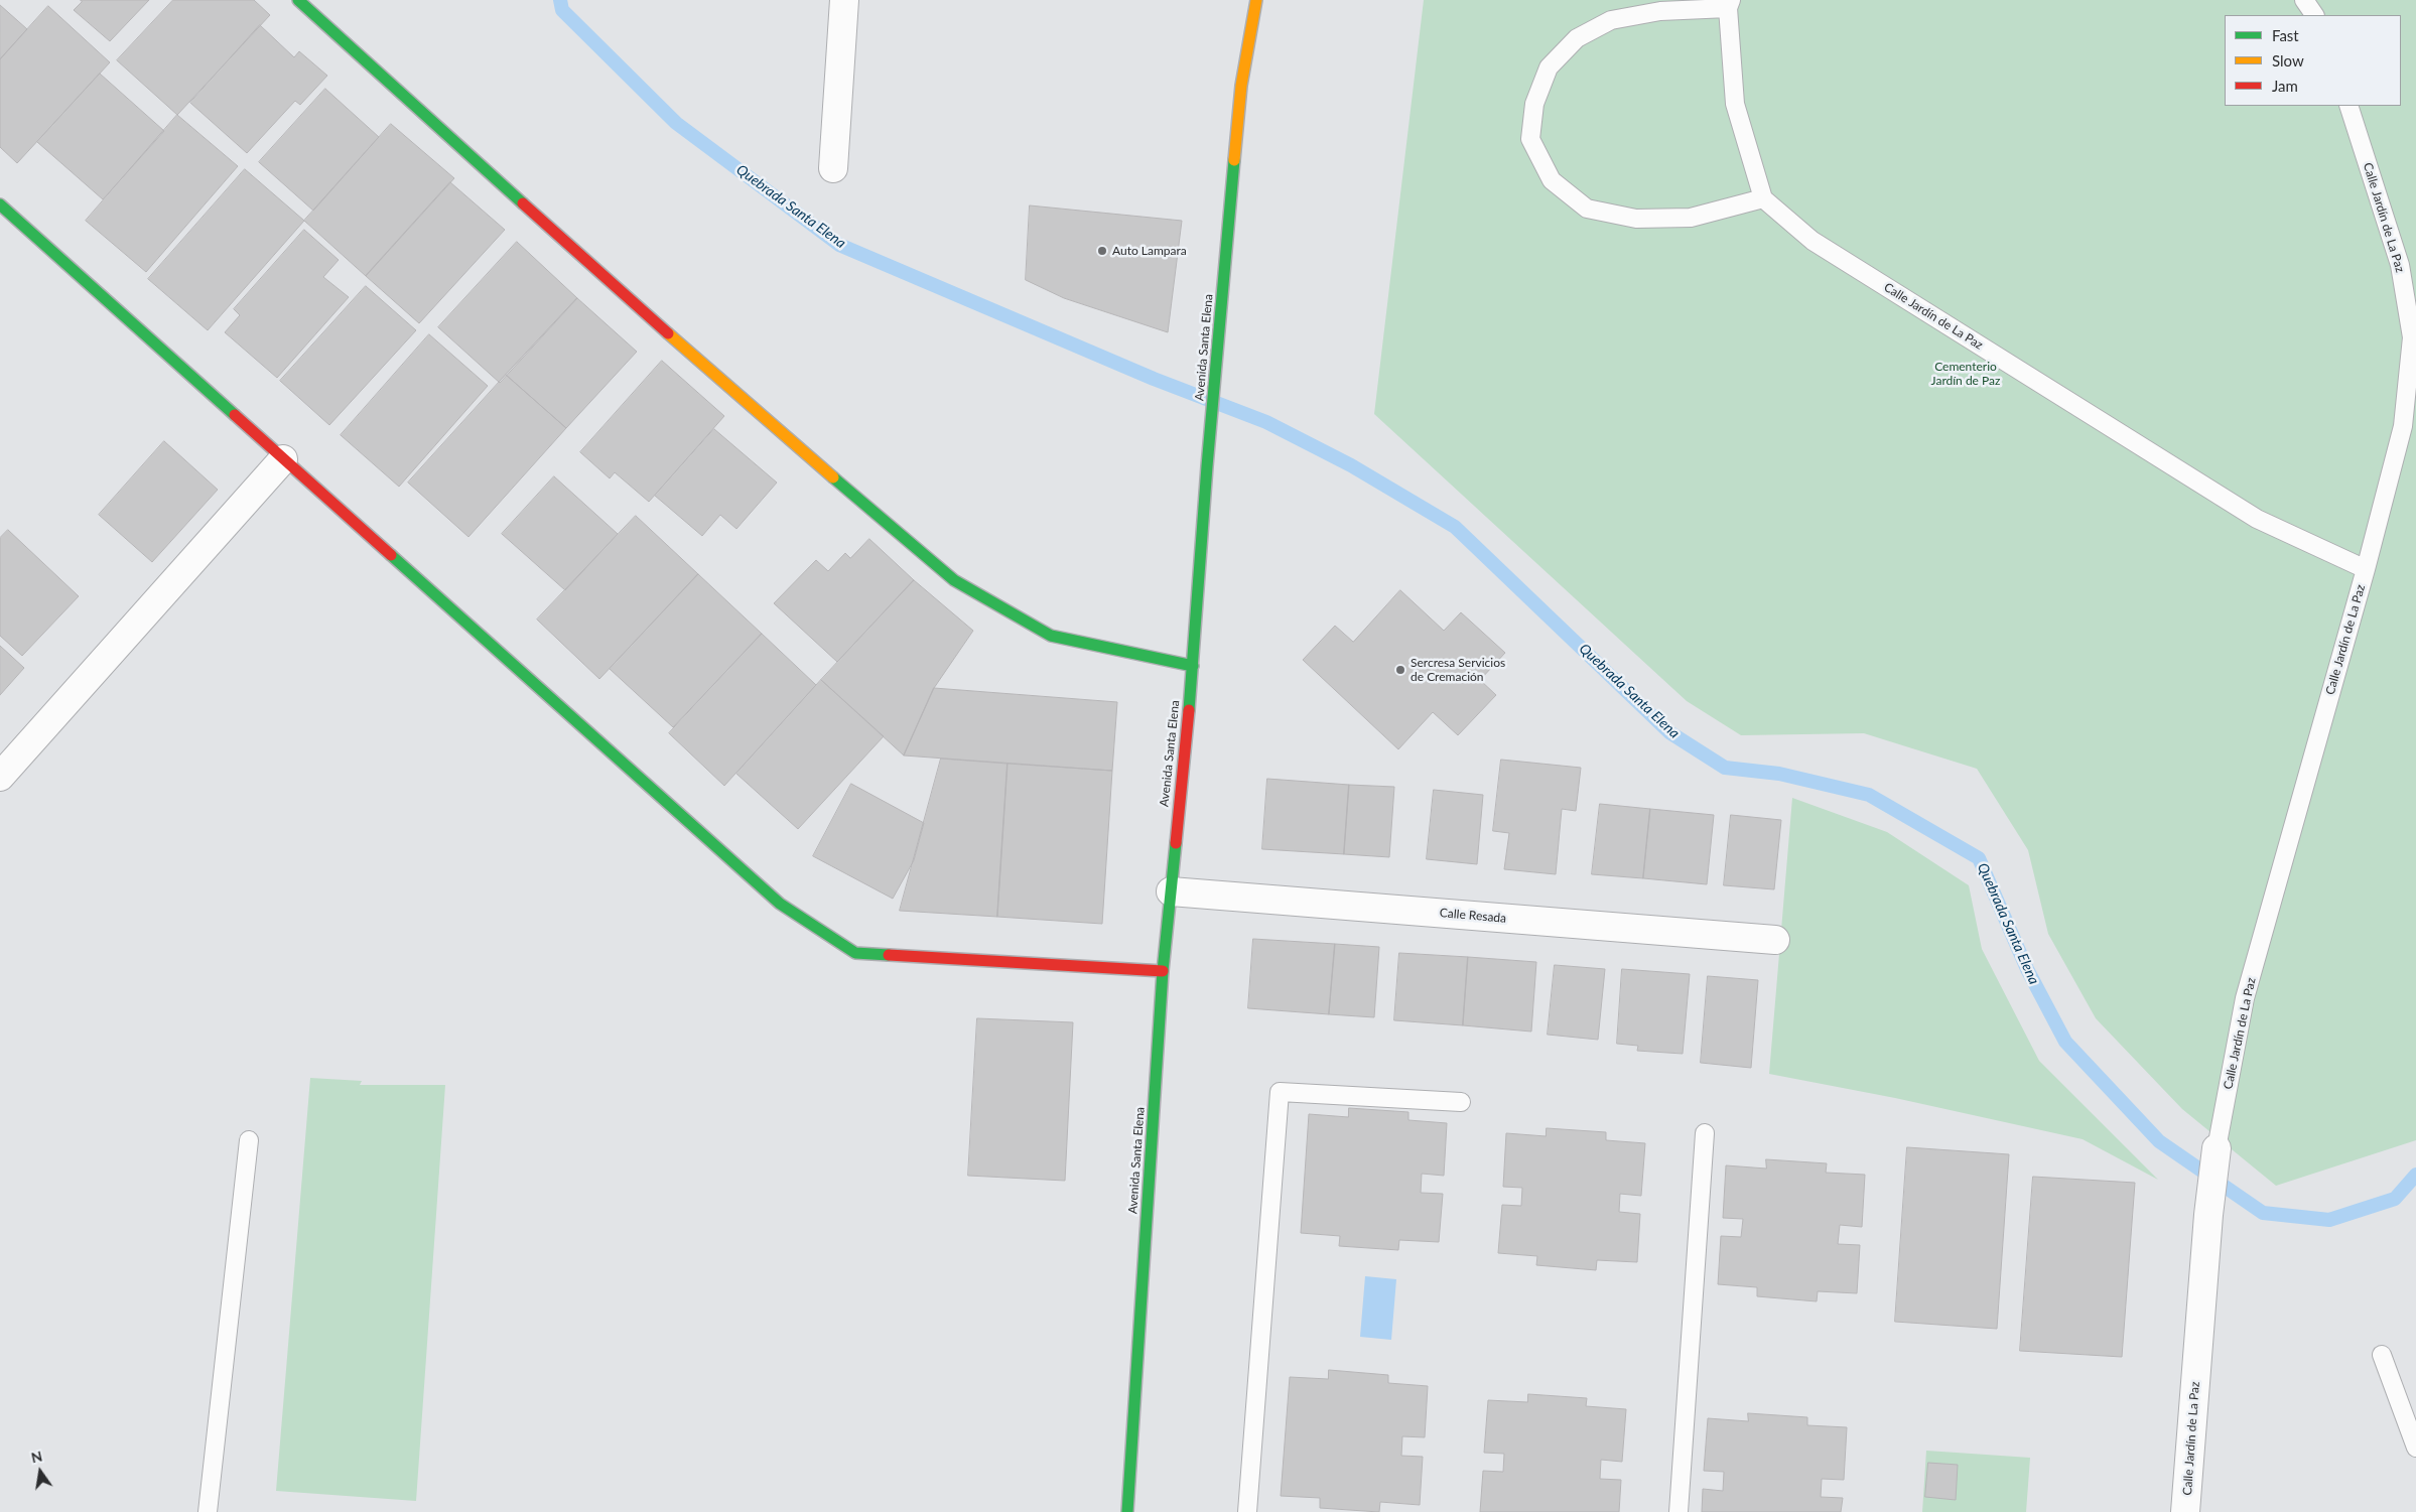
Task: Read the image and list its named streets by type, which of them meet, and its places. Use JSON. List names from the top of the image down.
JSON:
{
  "streets": {
    "street": ["Calle Jardín de La Paz", "Avenida Santa Elena", "Calle Resada"]
  },
  "crossings": [
    ["Avenida Santa Elena", "Calle Resada"]
  ],
  "water": ["Quebrada Santa Elena"],
  "parks": ["Cementerio Jardín de Paz"],
  "places": ["Auto Lampara", "Sercresa Servicios de Cremación"],
  "legend": ["Fast", "Slow", "Jam"],
  "north": "top"
}
